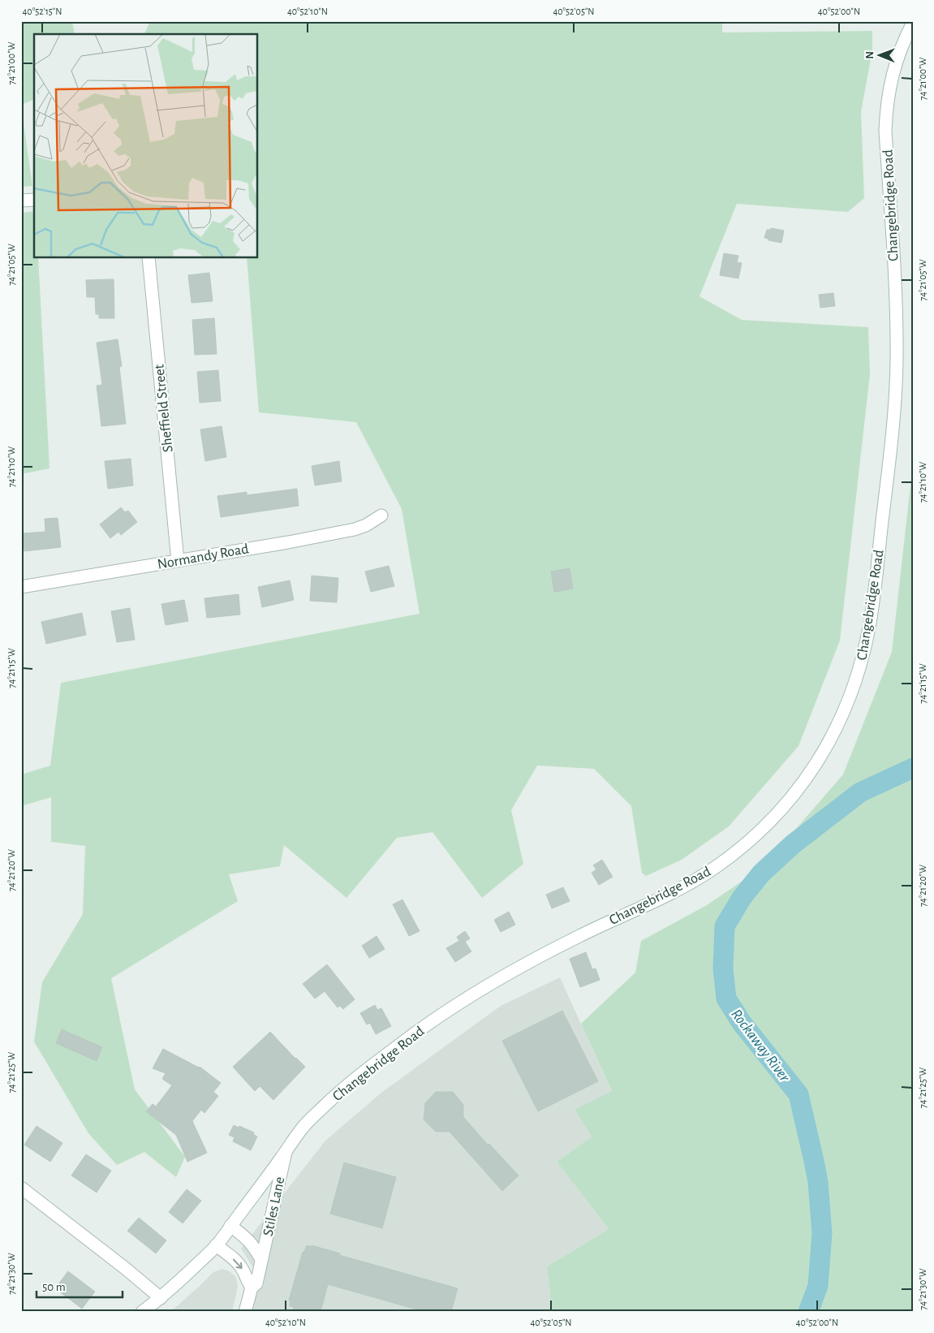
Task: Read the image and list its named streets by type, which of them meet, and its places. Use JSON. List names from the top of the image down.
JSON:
{
  "streets": {
    "main road": [
      "Changebridge Road",
      "Sheffield Street",
      "Normandy Road",
      "Stiles Lane"
    ]
  },
  "crossings": [
    ["Changebridge Road", "Stiles Lane"],
    ["Sheffield Street", "Normandy Road"]
  ],
  "water": ["Rockaway River"],
  "scale_bar": "50 m",
  "north": "left",
  "coordinates": [
    "40°52'15\"N",
    "40°52'10\"N",
    "40°52'05\"N",
    "40°52'00\"N",
    "74°21'00\"W",
    "74°21'05\"W",
    "74°21'10\"W",
    "74°21'15\"W",
    "74°21'20\"W",
    "74°21'25\"W",
    "74°21'30\"W"
  ]
}
